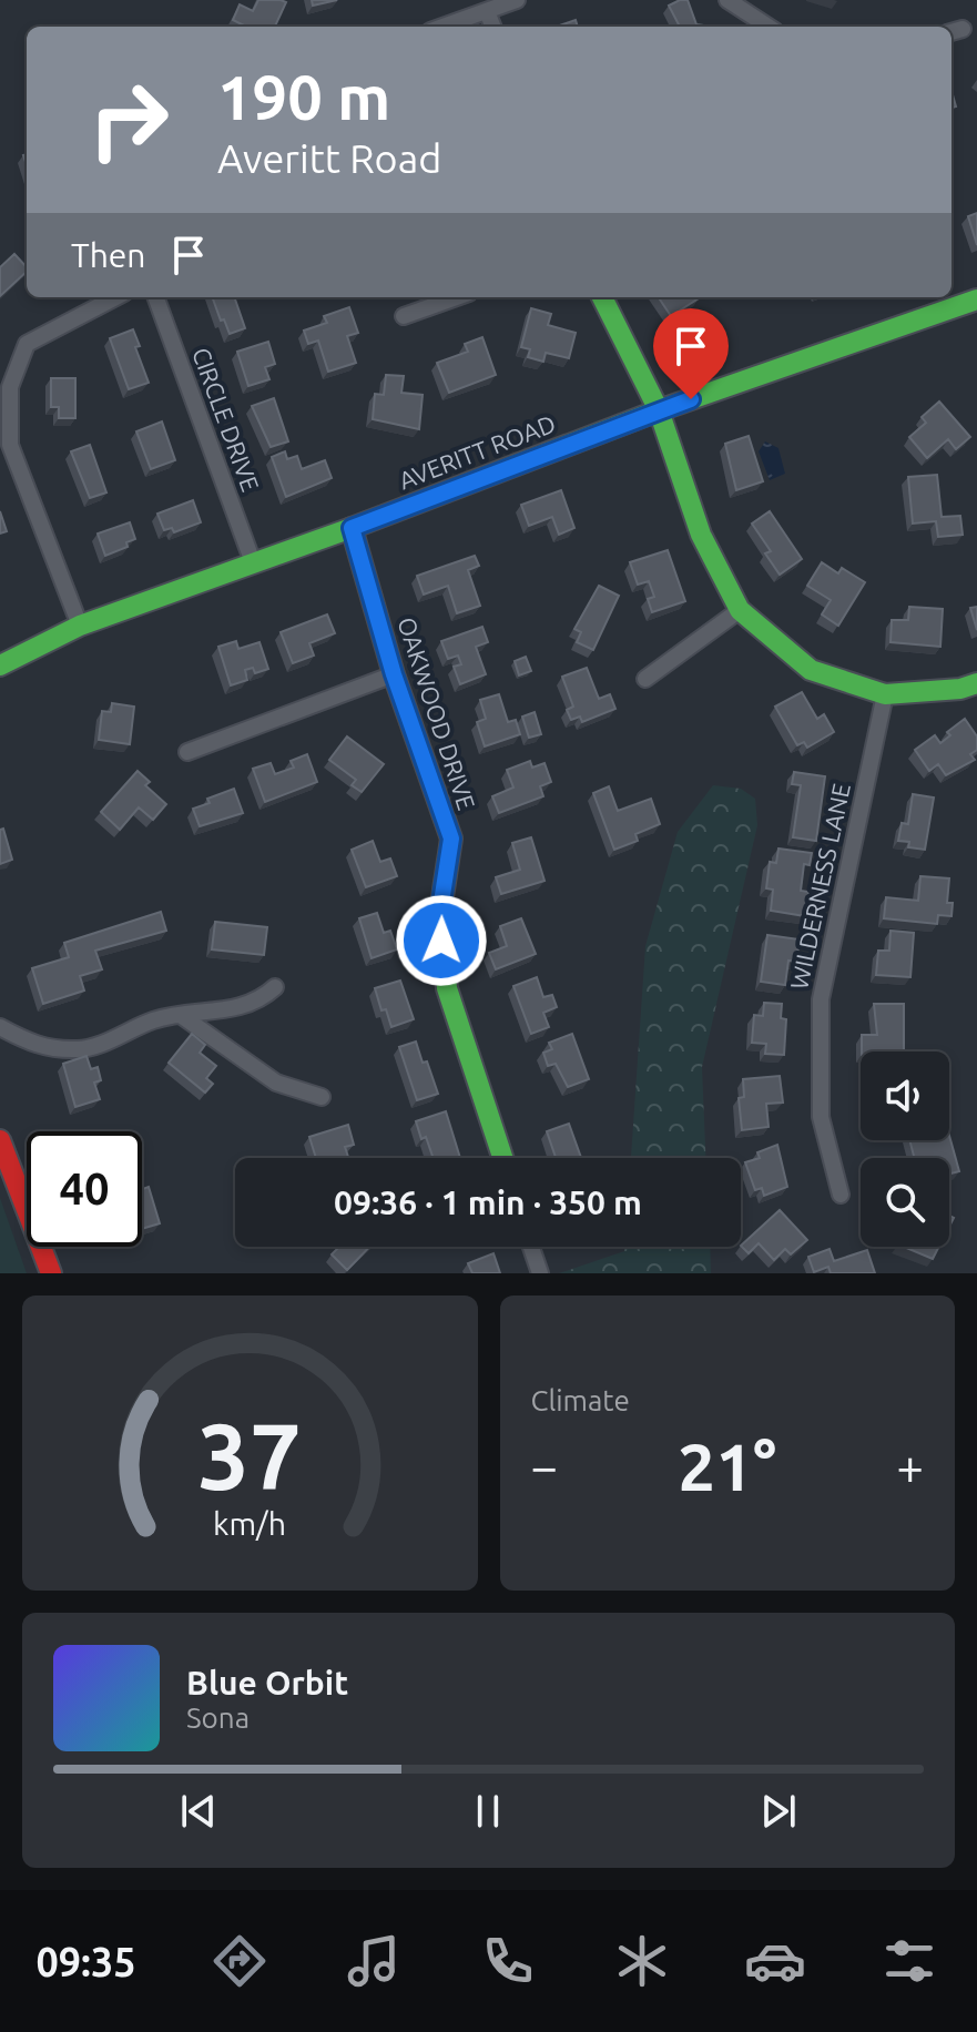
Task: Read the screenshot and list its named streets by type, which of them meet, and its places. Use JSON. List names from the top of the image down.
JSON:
{
  "streets": {
    "street": [
      "CIRCLE DRIVE",
      "AVERITT ROAD",
      "OAKWOOD DRIVE",
      "WILDERNESS LANE"
    ]
  },
  "crossings": [
    ["CIRCLE DRIVE", "AVERITT ROAD"],
    ["AVERITT ROAD", "OAKWOOD DRIVE"]
  ],
  "page": {
    "turn": ["190 m", "Averitt Road"],
    "then": "Then",
    "limit": "40",
    "trip": "09:36 · 1 min · 350 m",
    "tile": "Climate",
    "heat": ["−", "21°", "+"],
    "song": ["Blue Orbit", "Sona"],
    "tabs": "09:35",
    "gauge": ["37", "km/h"]
  }
}
